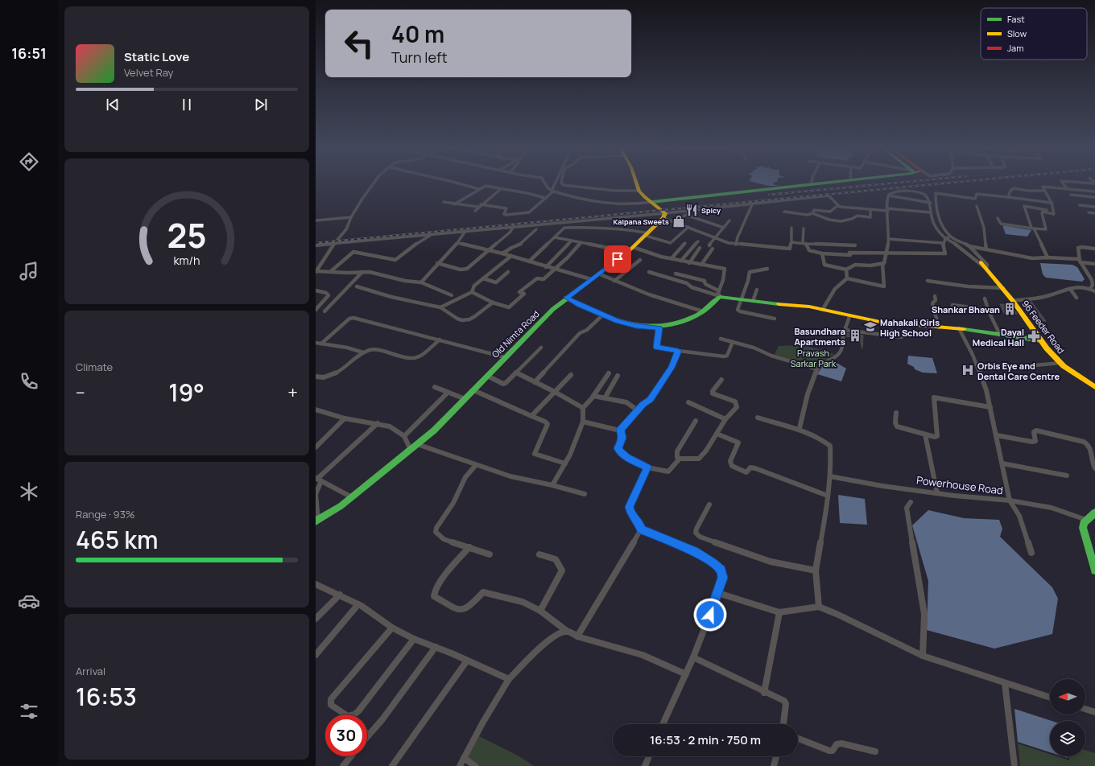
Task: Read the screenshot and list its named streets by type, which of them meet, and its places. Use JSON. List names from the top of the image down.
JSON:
{
  "streets": {
    "street": ["96 Feeder Road", "Old Nimta Road", "Powerhouse Road"]
  },
  "parks": ["Pravash Sarkar Park"],
  "places": {
    "restaurant": ["Spicy"],
    "shop": ["Kalpana Sweets"],
    "building": ["Shankar Bhavan", "Basundhara Apartments"],
    "school or university": ["Mahakali Girls High School"],
    "pharmacy": ["Dayal Medical Hall"],
    "hospital": ["Orbis Eye and Dental Care Centre"]
  },
  "legend": ["Fast", "Slow", "Jam"],
  "north": "left",
  "page": {
    "tabs": "16:51",
    "turn": ["40 m", "Turn left"],
    "song": ["Static Love", "Velvet Ray"],
    "tile": [
      "Climate",
      ["Range · 93%", "465 km"],
      ["Arrival", "16:53"]
    ],
    "heat": ["−", "19°", "+"],
    "limit": "30",
    "trip": "16:53 · 2 min · 750 m",
    "gauge": ["25", "km/h"]
  }
}
